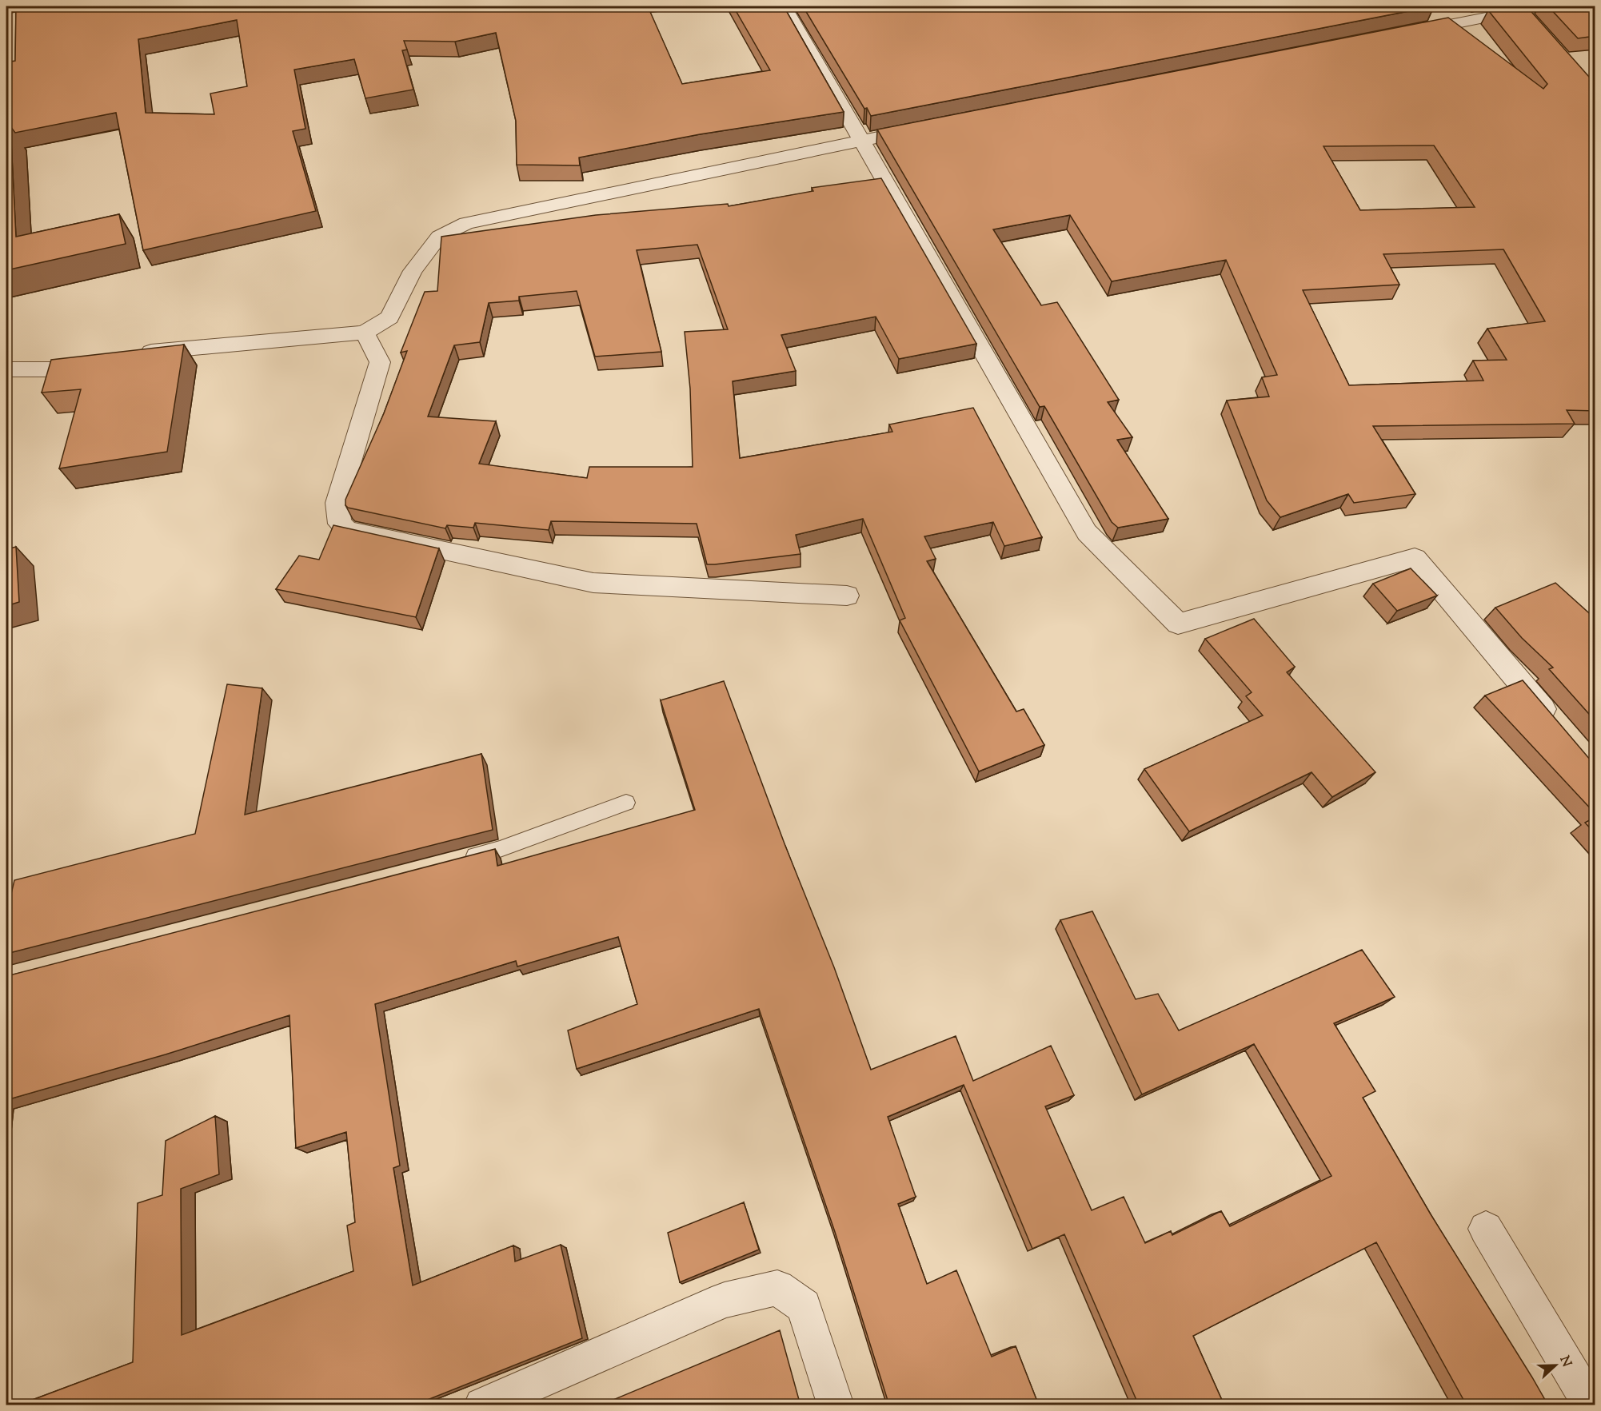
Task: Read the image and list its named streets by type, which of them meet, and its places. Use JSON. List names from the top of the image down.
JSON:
{
  "north": "right"
}
